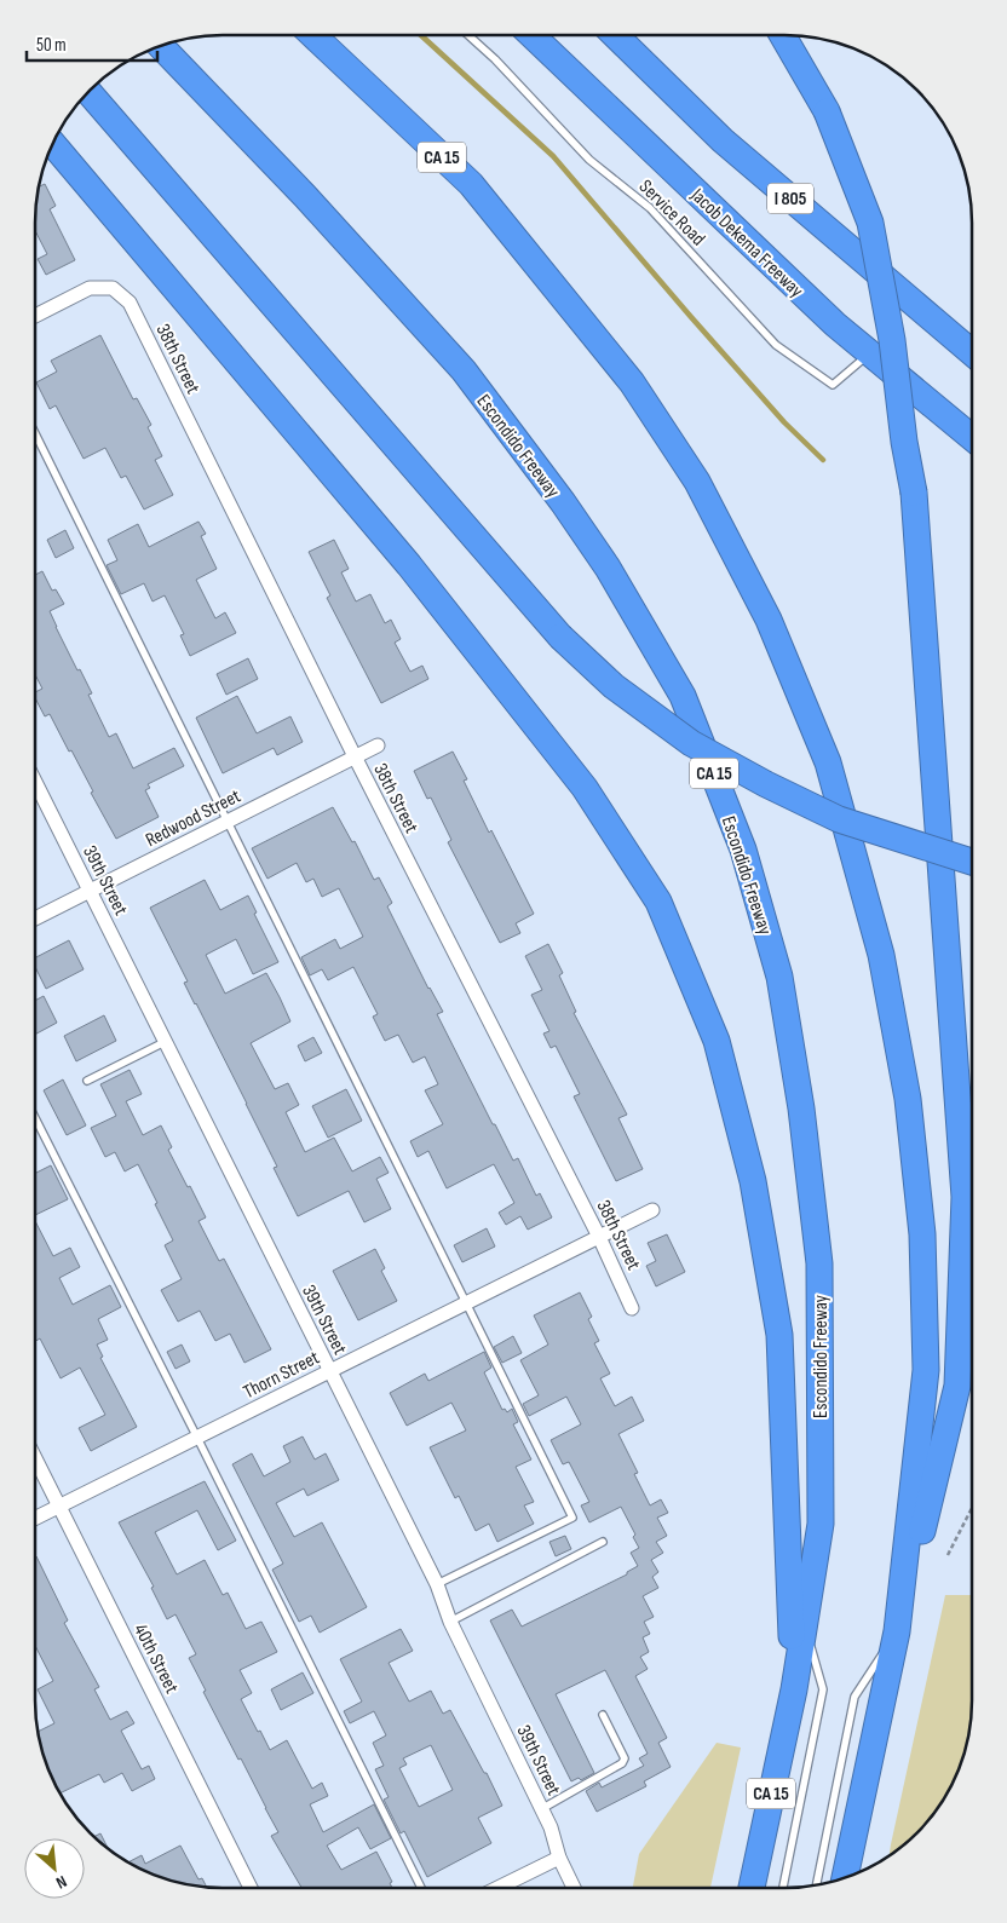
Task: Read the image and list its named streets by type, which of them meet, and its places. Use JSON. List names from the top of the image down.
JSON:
{
  "streets": {
    "highway": [
      "CA 15",
      "I 805",
      "Jacob Dekema Freeway",
      "Escondido Freeway"
    ],
    "street": [
      "38th Street",
      "Redwood Street",
      "39th Street",
      "Thorn Street",
      "40th Street"
    ],
    "lane": ["Service Road"]
  },
  "crossings": [
    ["Service Road", "Jacob Dekema Freeway"],
    ["38th Street", "Redwood Street"],
    ["38th Street", "Thorn Street"],
    ["Redwood Street", "39th Street"],
    ["39th Street", "Thorn Street"],
    ["Thorn Street", "40th Street"]
  ],
  "scale_bar": "50 m",
  "north": "bottom right"
}
